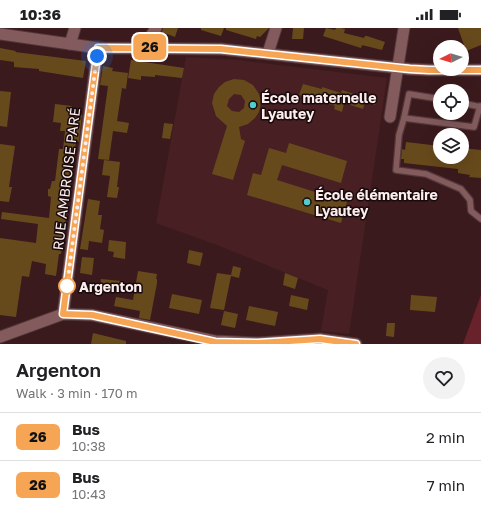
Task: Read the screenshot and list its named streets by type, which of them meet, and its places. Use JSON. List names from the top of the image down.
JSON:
{
  "streets": {
    "street": ["RUE AMBROISE PARÉ"]
  },
  "places": ["École maternelle Lyautey", "École élémentaire Lyautey", "Argenton"],
  "lines": ["bus line 26"],
  "north": "left",
  "page": {
    "status": "10:36",
    "on_map": "26",
    "heading": ["Argenton", "Walk · 3 min · 170 m"],
    "list": [
      {
        "mark": "26",
        "name": "Bus",
        "note": "10:38",
        "value": "2 min"
      },
      {
        "mark": "26",
        "name": "Bus",
        "note": "10:43",
        "value": "7 min"
      }
    ]
  }
}
